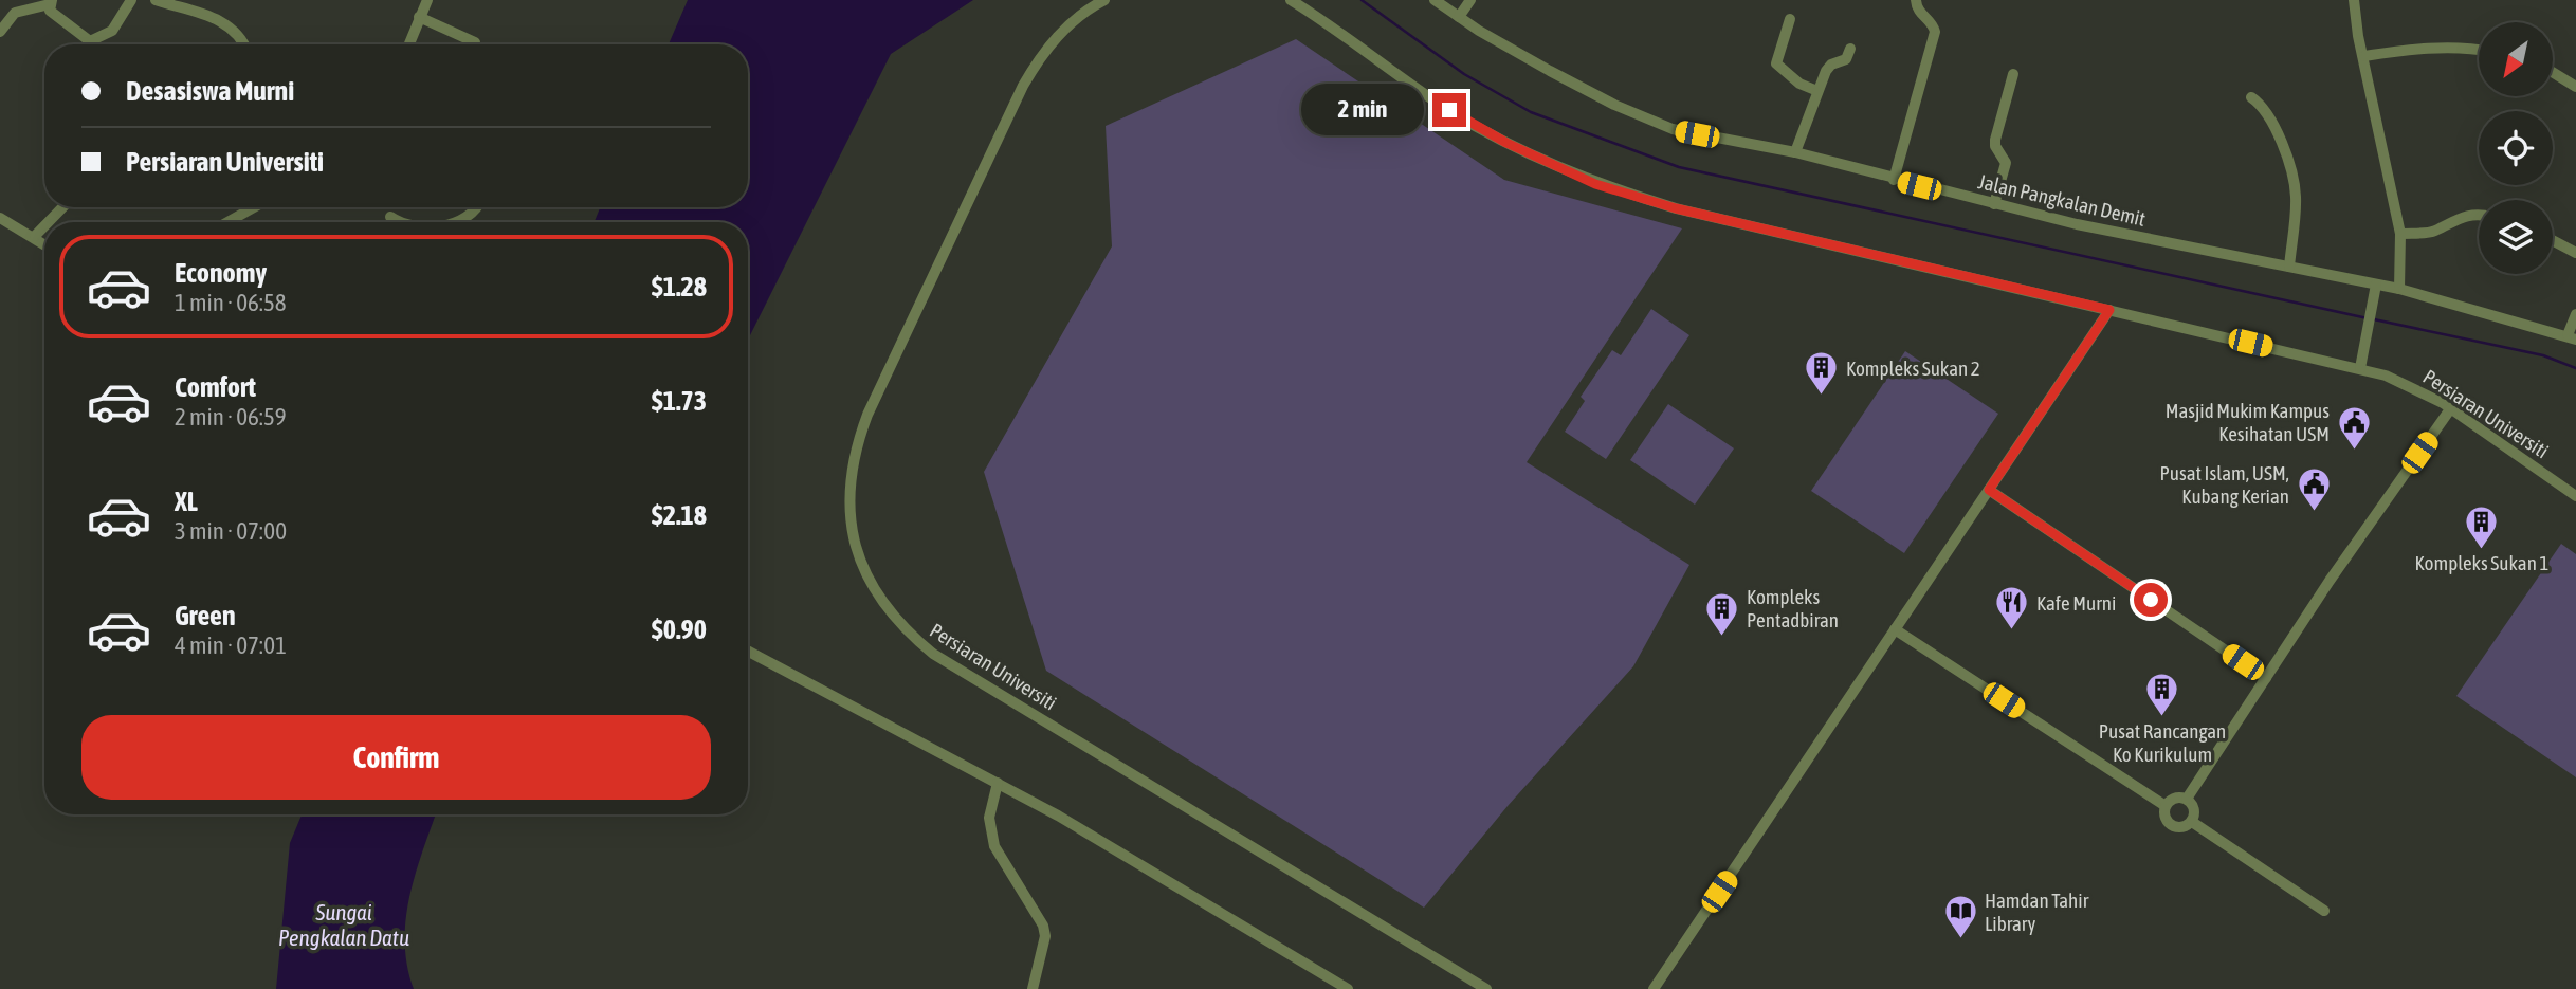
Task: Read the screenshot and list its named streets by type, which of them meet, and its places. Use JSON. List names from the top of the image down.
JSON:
{
  "streets": {
    "street": ["Jalan Pangkalan Demit", "Persiaran Universiti"]
  },
  "water": ["Sungai Pengkalan Datu"],
  "places": {
    "building": [
      "Kompleks Sukan 2",
      "Kompleks Sukan 1",
      "Kompleks Pentadbiran",
      "Pusat Rancangan Ko Kurikulum"
    ],
    "public building": ["Masjid Mukim Kampus Kesihatan USM", "Pusat Islam, USM, Kubang Kerian"],
    "restaurant": ["Kafe Murni"],
    "library": ["Hamdan Tahir Library"]
  },
  "north": "bottom left",
  "page": {
    "banner": ["Desasiswa Murni", "Persiaran Universiti"],
    "bubble": "2 min",
    "list": [
      {
        "name": "Economy",
        "note": "1 min · 06:58",
        "value": "$1.28"
      },
      {
        "name": "Comfort",
        "note": "2 min · 06:59",
        "value": "$1.73"
      },
      {
        "name": "XL",
        "note": "3 min · 07:00",
        "value": "$2.18"
      },
      {
        "name": "Green",
        "note": "4 min · 07:01",
        "value": "$0.90"
      }
    ],
    "buttons": "Confirm"
  }
}
